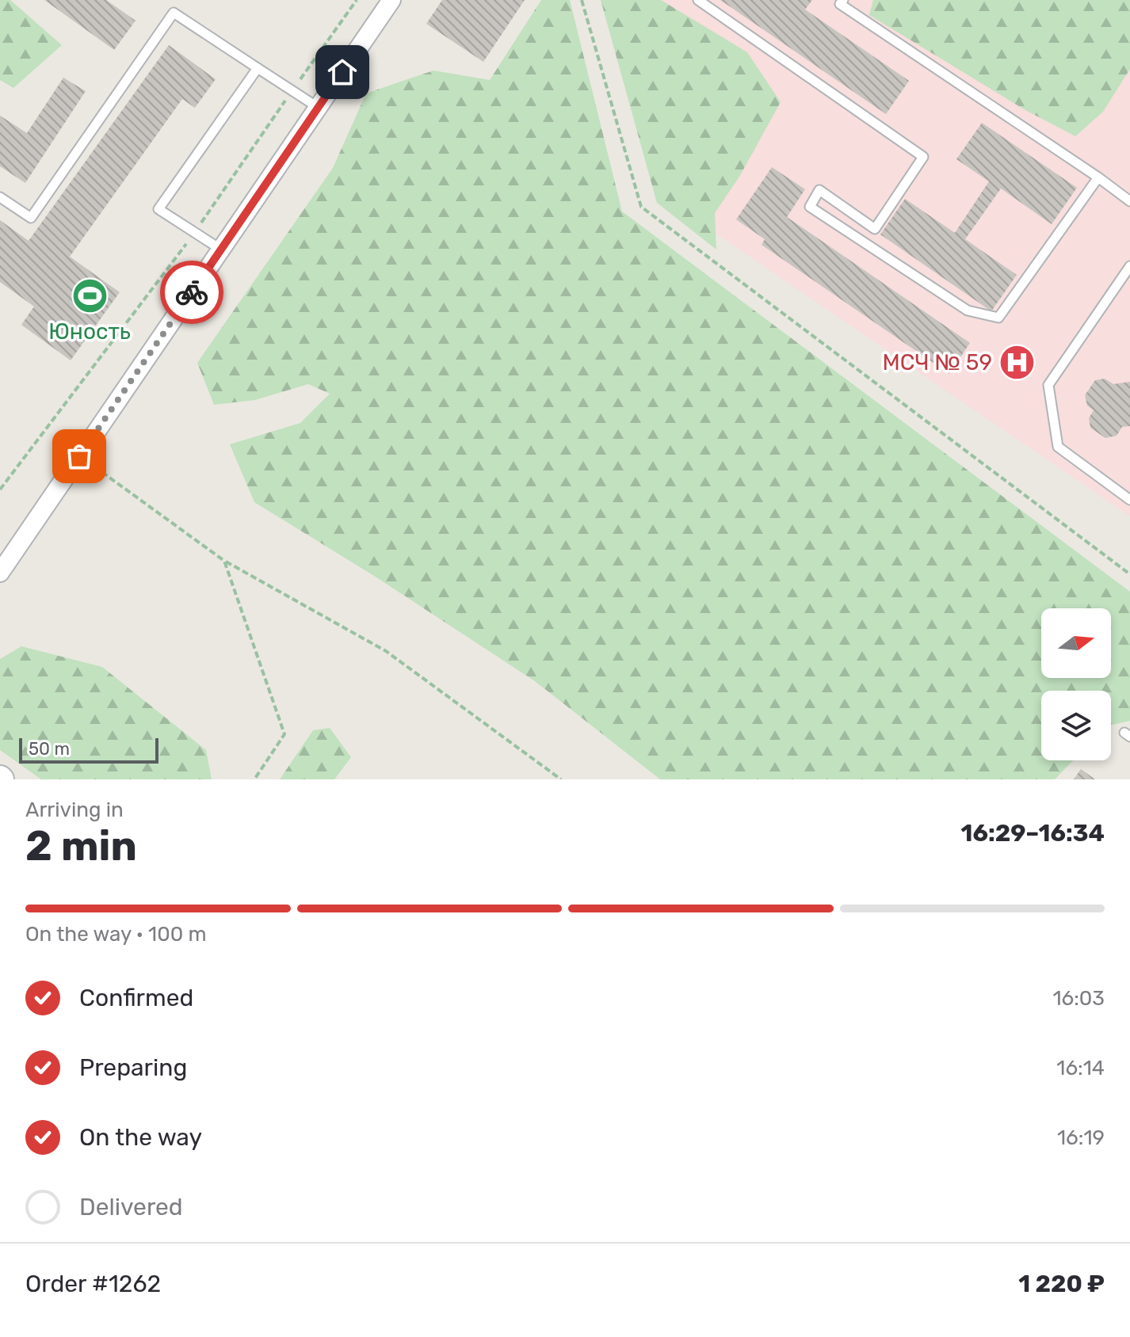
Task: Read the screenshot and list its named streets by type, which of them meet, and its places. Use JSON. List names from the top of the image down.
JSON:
{
  "places": {
    "sports": ["Юность"],
    "hospital": ["МСЧ № 59"]
  },
  "scale_bar": "50 m",
  "north": "right",
  "page": {
    "scale": "50 m",
    "heading": ["2 min", "Arriving in", "16:29–16:34"],
    "panel": ["Order #1262", "1 220 ₽"],
    "bar": "On the way · 100 m",
    "list": [
      ["Confirmed", "16:03"],
      ["Preparing", "16:14"],
      ["On the way", "16:19"],
      "Delivered"
    ]
  }
}
